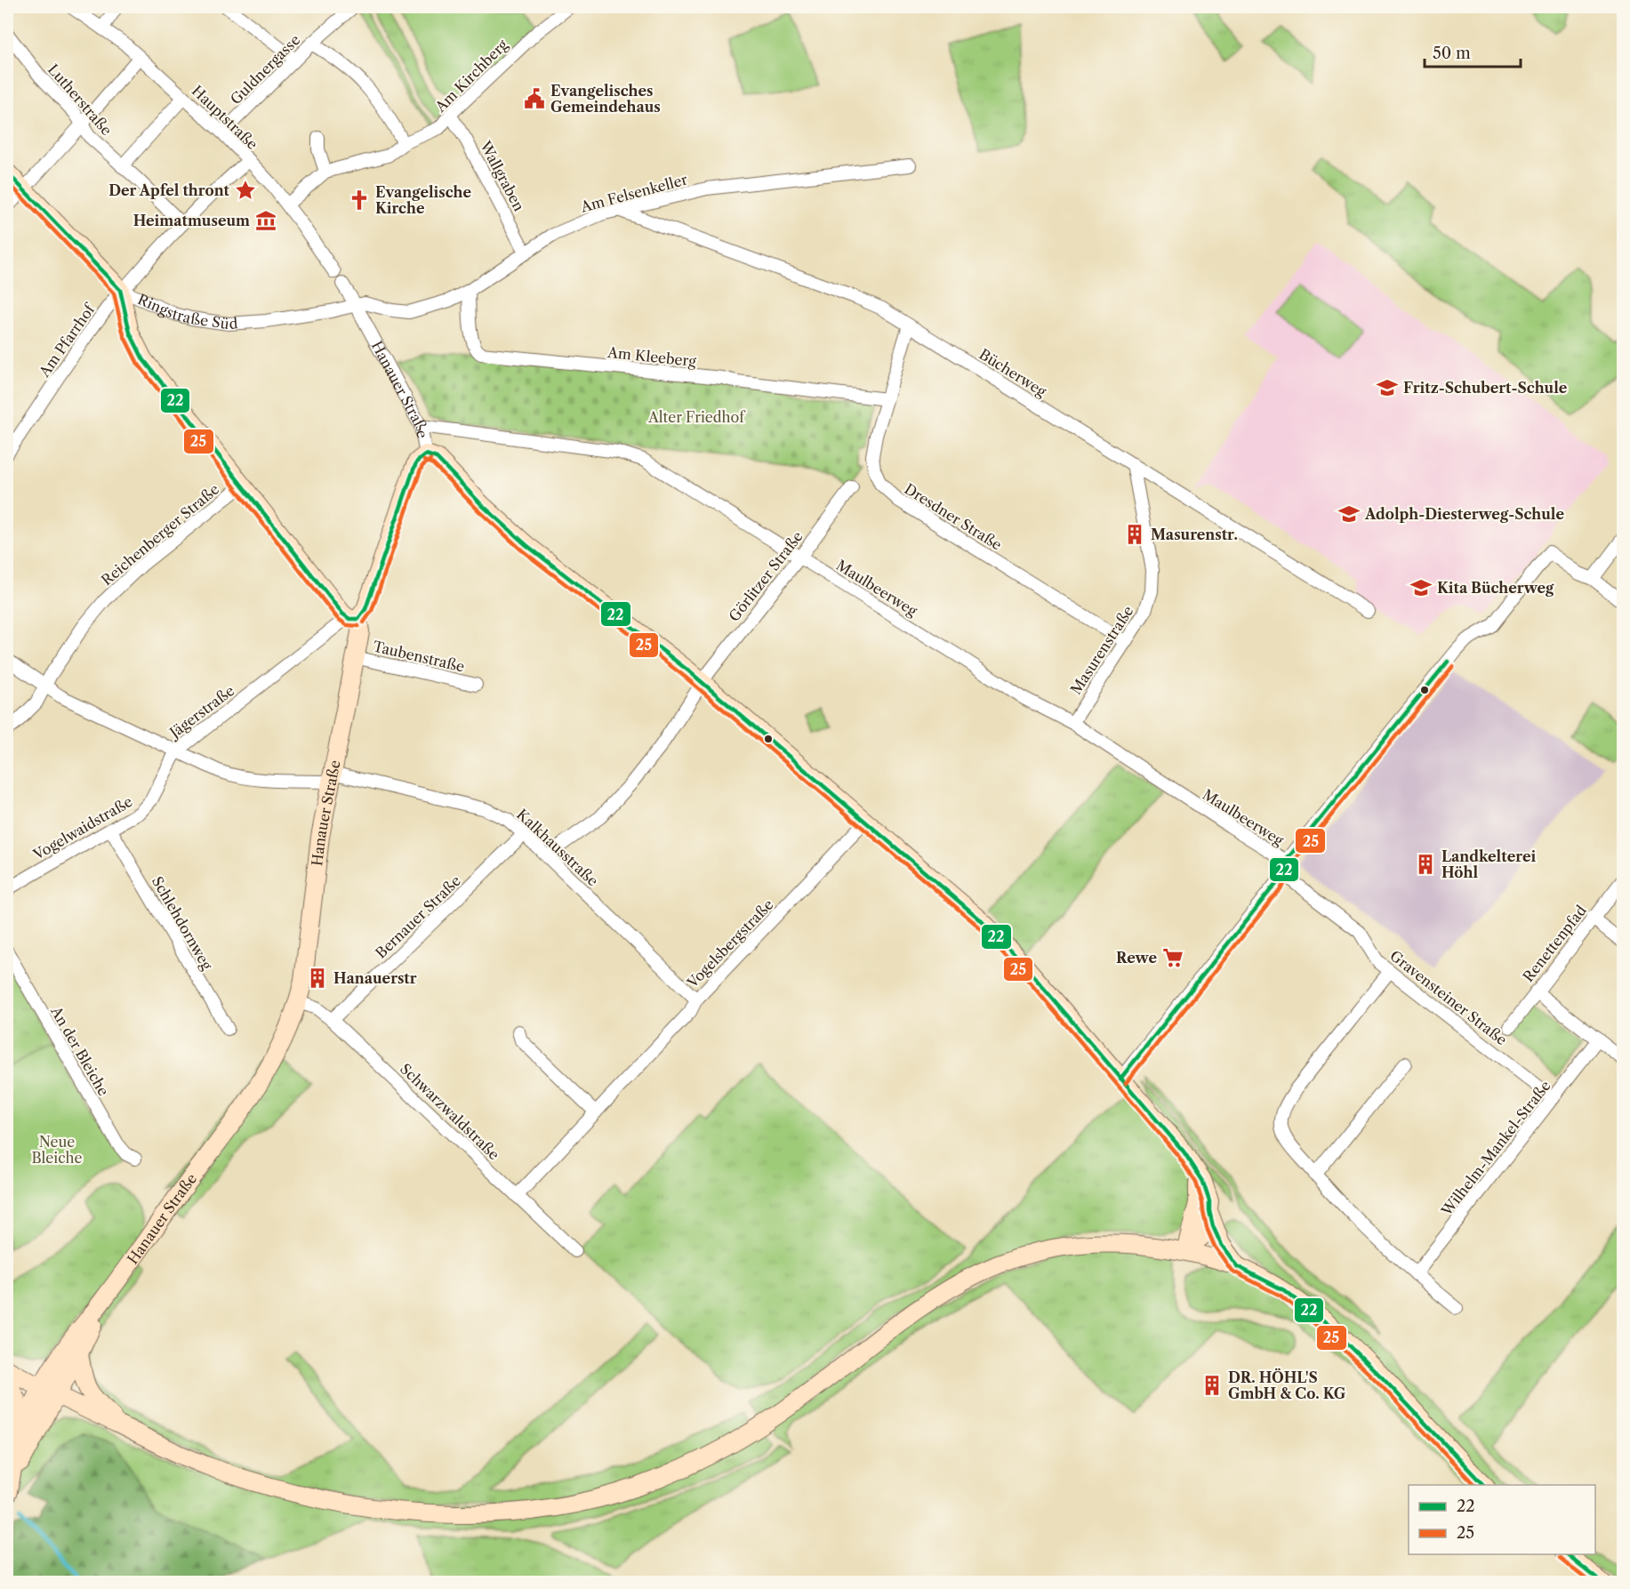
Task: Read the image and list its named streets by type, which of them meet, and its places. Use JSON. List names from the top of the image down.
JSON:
{
  "streets": {
    "street": [
      "Guldnergasse",
      "Am Kirchberg",
      "Lutherstraße",
      "Hauptstraße",
      "Wallgraben",
      "Am Felsenkeller",
      "Ringstraße Süd",
      "Am Pfarrhof",
      "Am Kleeberg",
      "Bücherweg",
      "Hanauer Straße",
      "Dresdner Straße",
      "Reichenberger Straße",
      "Görlitzer Straße",
      "Maulbeerweg",
      "Masurenstraße",
      "Taubenstraße",
      "Jägerstraße",
      "Vogelwaidstraße",
      "Kalkhausstraße",
      "Bernauer Straße",
      "Schlehdornweg",
      "Vogelsbergstraße",
      "Renettenpfad",
      "Gravensteiner Straße",
      "An der Bleiche",
      "Schwarzwaldstraße",
      "Wilhelm-Mankel-Straße"
    ]
  },
  "crossings": [
    ["Guldnergasse", "Hauptstraße"],
    ["Am Kirchberg", "Hauptstraße"],
    ["Am Kirchberg", "Wallgraben"],
    ["Lutherstraße", "Am Pfarrhof"],
    ["Hauptstraße", "Am Pfarrhof"],
    ["Wallgraben", "Am Felsenkeller"],
    ["Am Felsenkeller", "Ringstraße Süd"],
    ["Am Felsenkeller", "Am Kleeberg"],
    ["Am Felsenkeller", "Bücherweg"],
    ["Am Felsenkeller", "Hanauer Straße"],
    ["Ringstraße Süd", "Am Pfarrhof"],
    ["Ringstraße Süd", "Hanauer Straße"],
    ["Am Kleeberg", "Dresdner Straße"],
    ["Bücherweg", "Dresdner Straße"],
    ["Bücherweg", "Masurenstraße"],
    ["Hanauer Straße", "Maulbeerweg"],
    ["Hanauer Straße", "Taubenstraße"],
    ["Hanauer Straße", "Jägerstraße"],
    ["Hanauer Straße", "Kalkhausstraße"],
    ["Hanauer Straße", "Schwarzwaldstraße"],
    ["Dresdner Straße", "Masurenstraße"],
    ["Reichenberger Straße", "Jägerstraße"],
    ["Görlitzer Straße", "Maulbeerweg"],
    ["Maulbeerweg", "Masurenstraße"],
    ["Jägerstraße", "Vogelwaidstraße"],
    ["Jägerstraße", "Kalkhausstraße"],
    ["Vogelwaidstraße", "Kalkhausstraße"],
    ["Vogelwaidstraße", "Schlehdornweg"],
    ["Kalkhausstraße", "Bernauer Straße"],
    ["Kalkhausstraße", "Vogelsbergstraße"],
    ["Bernauer Straße", "Schwarzwaldstraße"],
    ["Vogelsbergstraße", "Schwarzwaldstraße"],
    ["Gravensteiner Straße", "Wilhelm-Mankel-Straße"]
  ],
  "parks": ["Alter Friedhof", "Neue Bleiche"],
  "places": {
    "public building": ["Evangelisches Gemeindehaus"],
    "place": ["Der Apfel thront"],
    "church": ["Evangelische Kirche"],
    "museum": ["Heimatmuseum"],
    "school or university": ["Fritz-Schubert-Schule", "Adolph-Diesterweg-Schule", "Kita Bücherweg"],
    "building": [
      "Masurenstr.",
      "Landkelterei Höhl",
      "Hanauerstr",
      "DR. HÖHL'S GmbH & Co. KG"
    ],
    "supermarket": ["Rewe"]
  },
  "lines": ["transit line 22", "transit line 25"],
  "legend": ["22", "25"],
  "scale_bar": "50 m"
}
